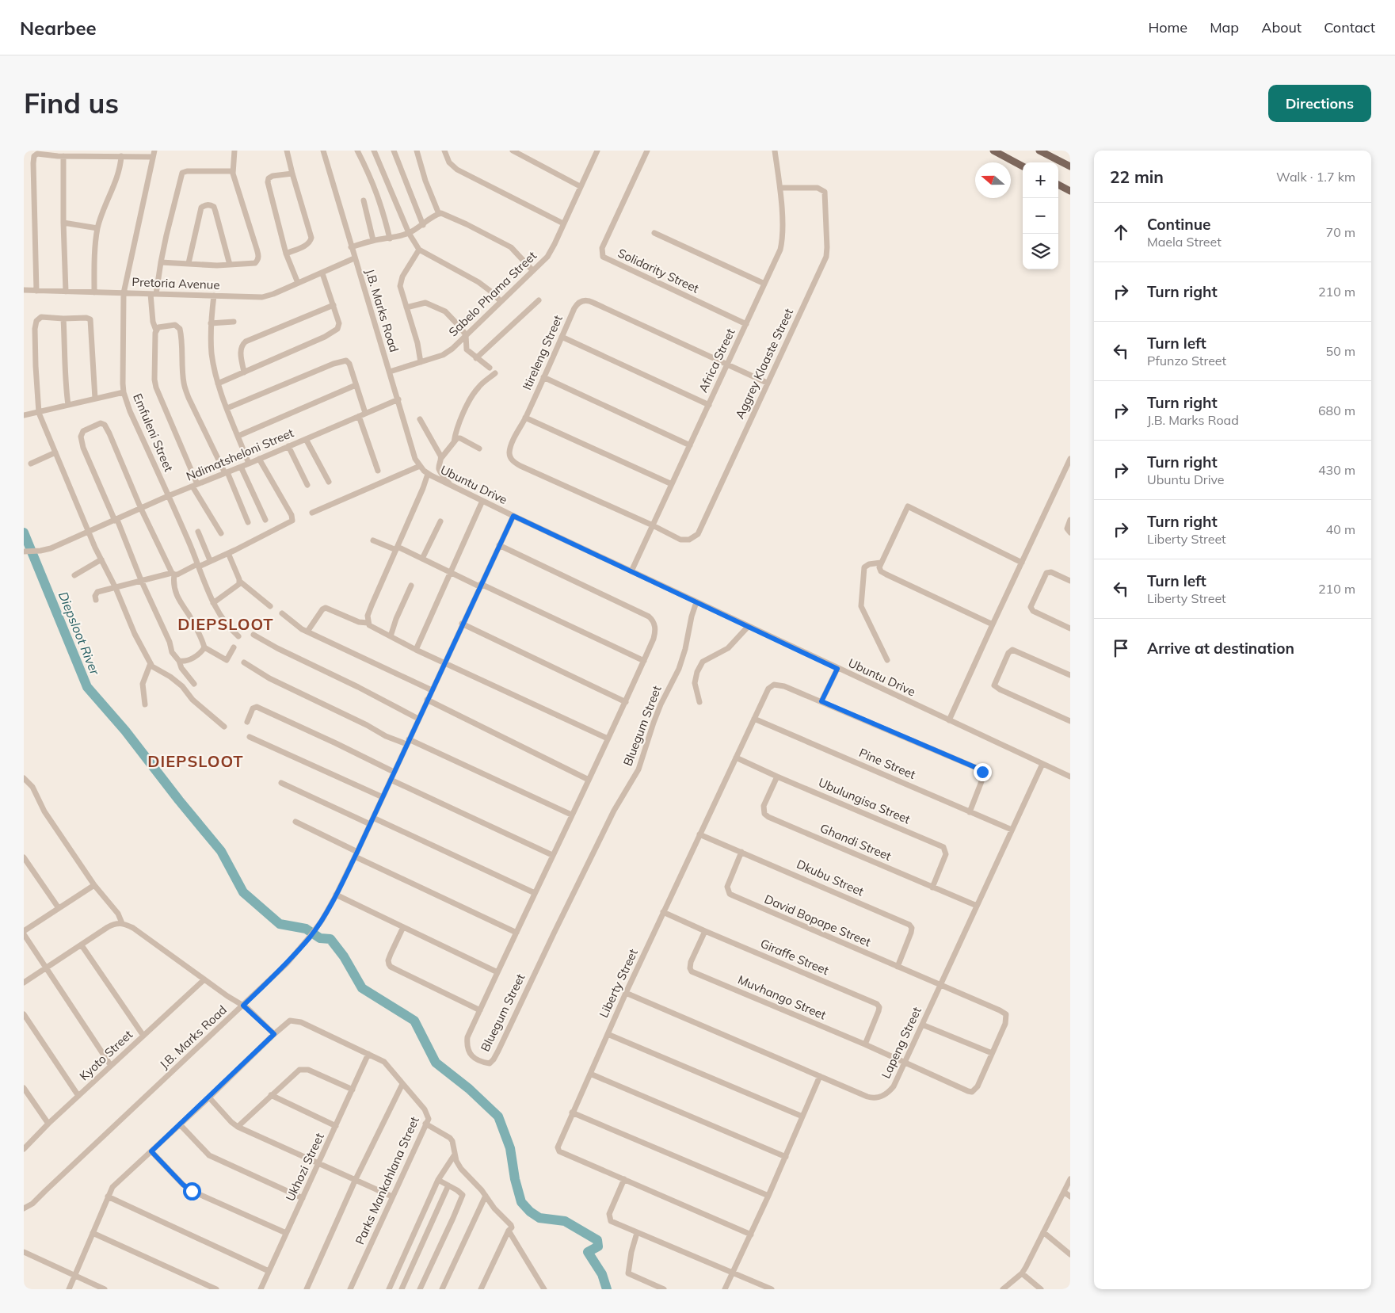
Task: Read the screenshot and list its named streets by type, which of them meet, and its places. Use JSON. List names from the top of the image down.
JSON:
{
  "streets": {
    "street": [
      "Solidarity Street",
      "Pretoria Avenue",
      "Sabelo Phama Street",
      "J.B. Marks Road",
      "Itireleng Street",
      "Africa Street",
      "Aggrey Klaaste Street",
      "Emfuleni Street",
      "Ndimatsheloni Street",
      "Ubuntu Drive",
      "Bluegum Street",
      "Pine Street",
      "Ubulungisa Street",
      "Ghandi Street",
      "Dkubu Street",
      "David Bopape Street",
      "Giraffe Street",
      "Liberty Street",
      "Muvhango Street",
      "Lapeng Street",
      "Kyoto Street",
      "Ukhozi Street",
      "Parks Mankahlana Street"
    ]
  },
  "crossings": [
    ["Solidarity Street", "Africa Street"],
    ["Pretoria Avenue", "J.B. Marks Road"],
    ["Pretoria Avenue", "Emfuleni Street"],
    ["Sabelo Phama Street", "J.B. Marks Road"],
    ["J.B. Marks Road", "Ndimatsheloni Street"],
    ["J.B. Marks Road", "Ubuntu Drive"],
    ["J.B. Marks Road", "Bluegum Street"],
    ["Itireleng Street", "Africa Street"],
    ["Itireleng Street", "Aggrey Klaaste Street"],
    ["Africa Street", "Aggrey Klaaste Street"],
    ["Africa Street", "Ubuntu Drive"],
    ["Emfuleni Street", "Ndimatsheloni Street"],
    ["Ubuntu Drive", "Bluegum Street"],
    ["Ubuntu Drive", "Lapeng Street"],
    ["Pine Street", "Liberty Street"],
    ["Pine Street", "Lapeng Street"],
    ["Ubulungisa Street", "Ghandi Street"],
    ["Ubulungisa Street", "Liberty Street"],
    ["Ghandi Street", "Lapeng Street"],
    ["Dkubu Street", "David Bopape Street"],
    ["Dkubu Street", "Liberty Street"],
    ["David Bopape Street", "Muvhango Street"],
    ["David Bopape Street", "Lapeng Street"],
    ["Giraffe Street", "Liberty Street"],
    ["Giraffe Street", "Muvhango Street"],
    ["Liberty Street", "Lapeng Street"],
    ["Muvhango Street", "Lapeng Street"],
    ["Ukhozi Street", "Parks Mankahlana Street"]
  ],
  "districts": ["DIEPSLOOT", "DIEPSLOOT"],
  "water": ["Diepsloot River"],
  "north": "left",
  "page": {
    "header": "Nearbee",
    "nav": [
      "Home",
      "Map",
      "About",
      "Contact"
    ],
    "buttons": "Directions",
    "title": "Find us",
    "heading": ["22 min", "Walk · 1.7 km"],
    "map_buttons": ["+", "−"],
    "list": [
      ["Continue", "Maela Street", "70 m"],
      ["Turn right", "210 m"],
      ["Turn left", "Pfunzo Street", "50 m"],
      ["Turn right", "J.B. Marks Road", "680 m"],
      ["Turn right", "Ubuntu Drive", "430 m"],
      ["Turn right", "Liberty Street", "40 m"],
      ["Turn left", "Liberty Street", "210 m"],
      "Arrive at destination"
    ]
  }
}
